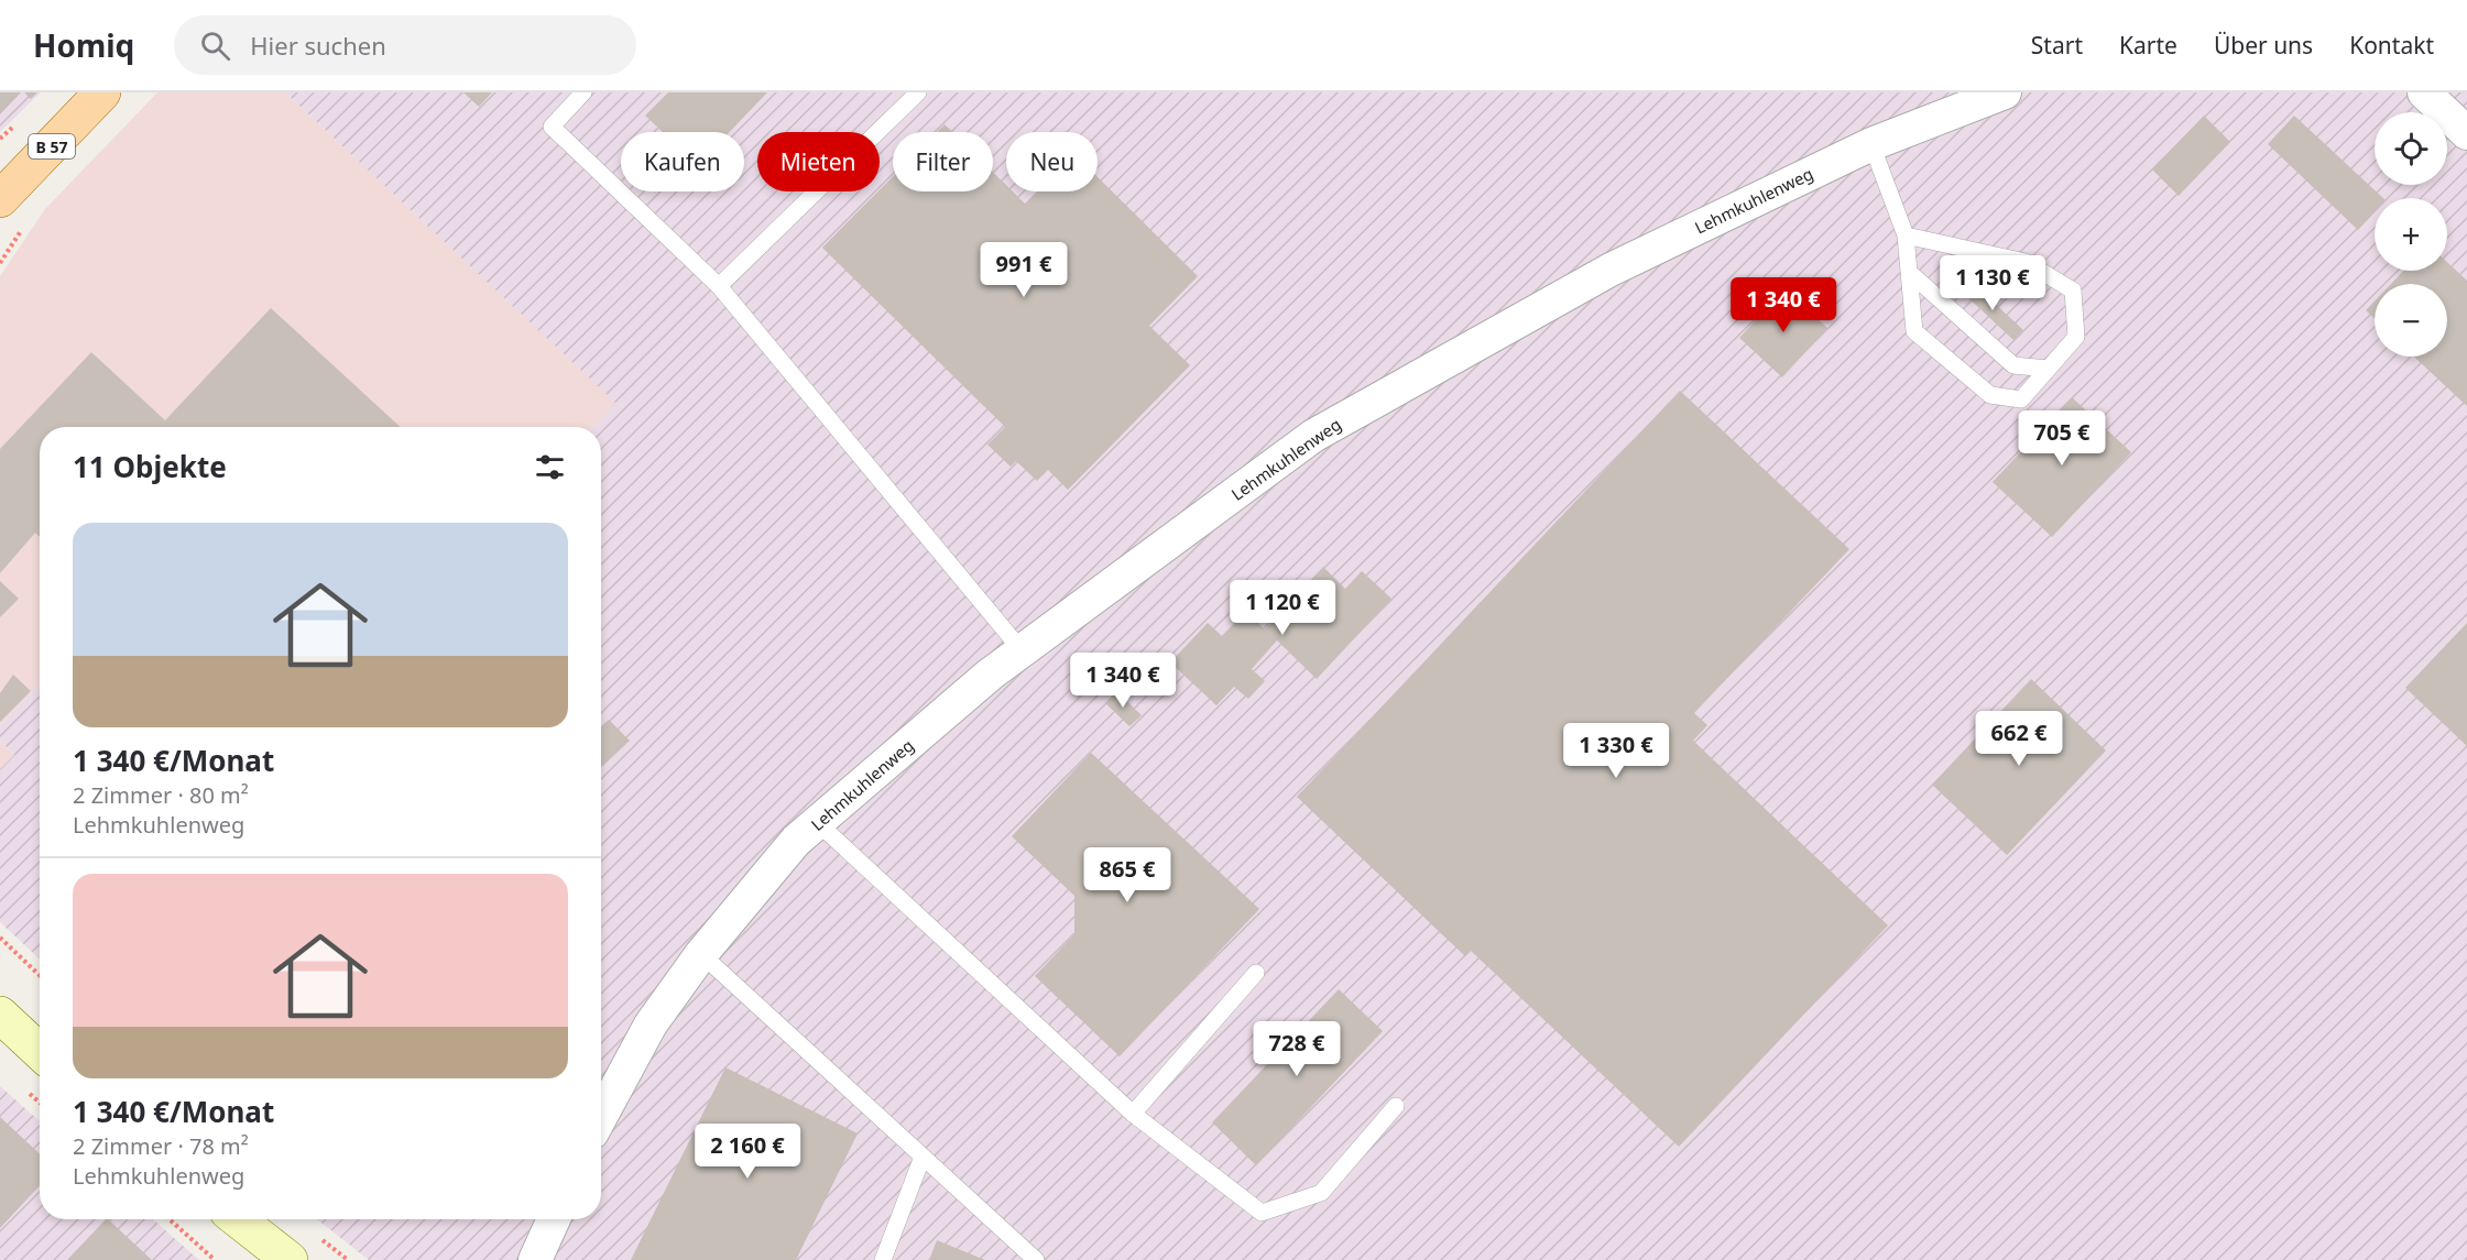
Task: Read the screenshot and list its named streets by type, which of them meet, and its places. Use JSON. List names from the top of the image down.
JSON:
{
  "streets": {
    "main road": ["B 57"],
    "street": ["Lehmkuhlenweg"]
  },
  "page": {
    "header": "Homiq",
    "search": "Hier suchen",
    "nav": [
      "Start",
      "Karte",
      "Über uns",
      "Kontakt"
    ],
    "map_buttons": ["+", "−"],
    "chip": [
      "Kaufen",
      "Mieten",
      "Filter",
      "Neu"
    ],
    "price": [
      "991 €",
      "1 130 €",
      "1 340 €",
      "705 €",
      "1 120 €",
      "1 340 €",
      "662 €",
      "1 330 €",
      "865 €",
      "728 €",
      "2 160 €"
    ],
    "heading": "11 Objekte",
    "list": [
      {
        "name": "1 340 €/Monat",
        "note": "2 Zimmer · 80 m² · Lehmkuhlenweg"
      },
      {
        "name": "1 340 €/Monat",
        "note": "2 Zimmer · 78 m² · Lehmkuhlenweg"
      }
    ]
  }
}
